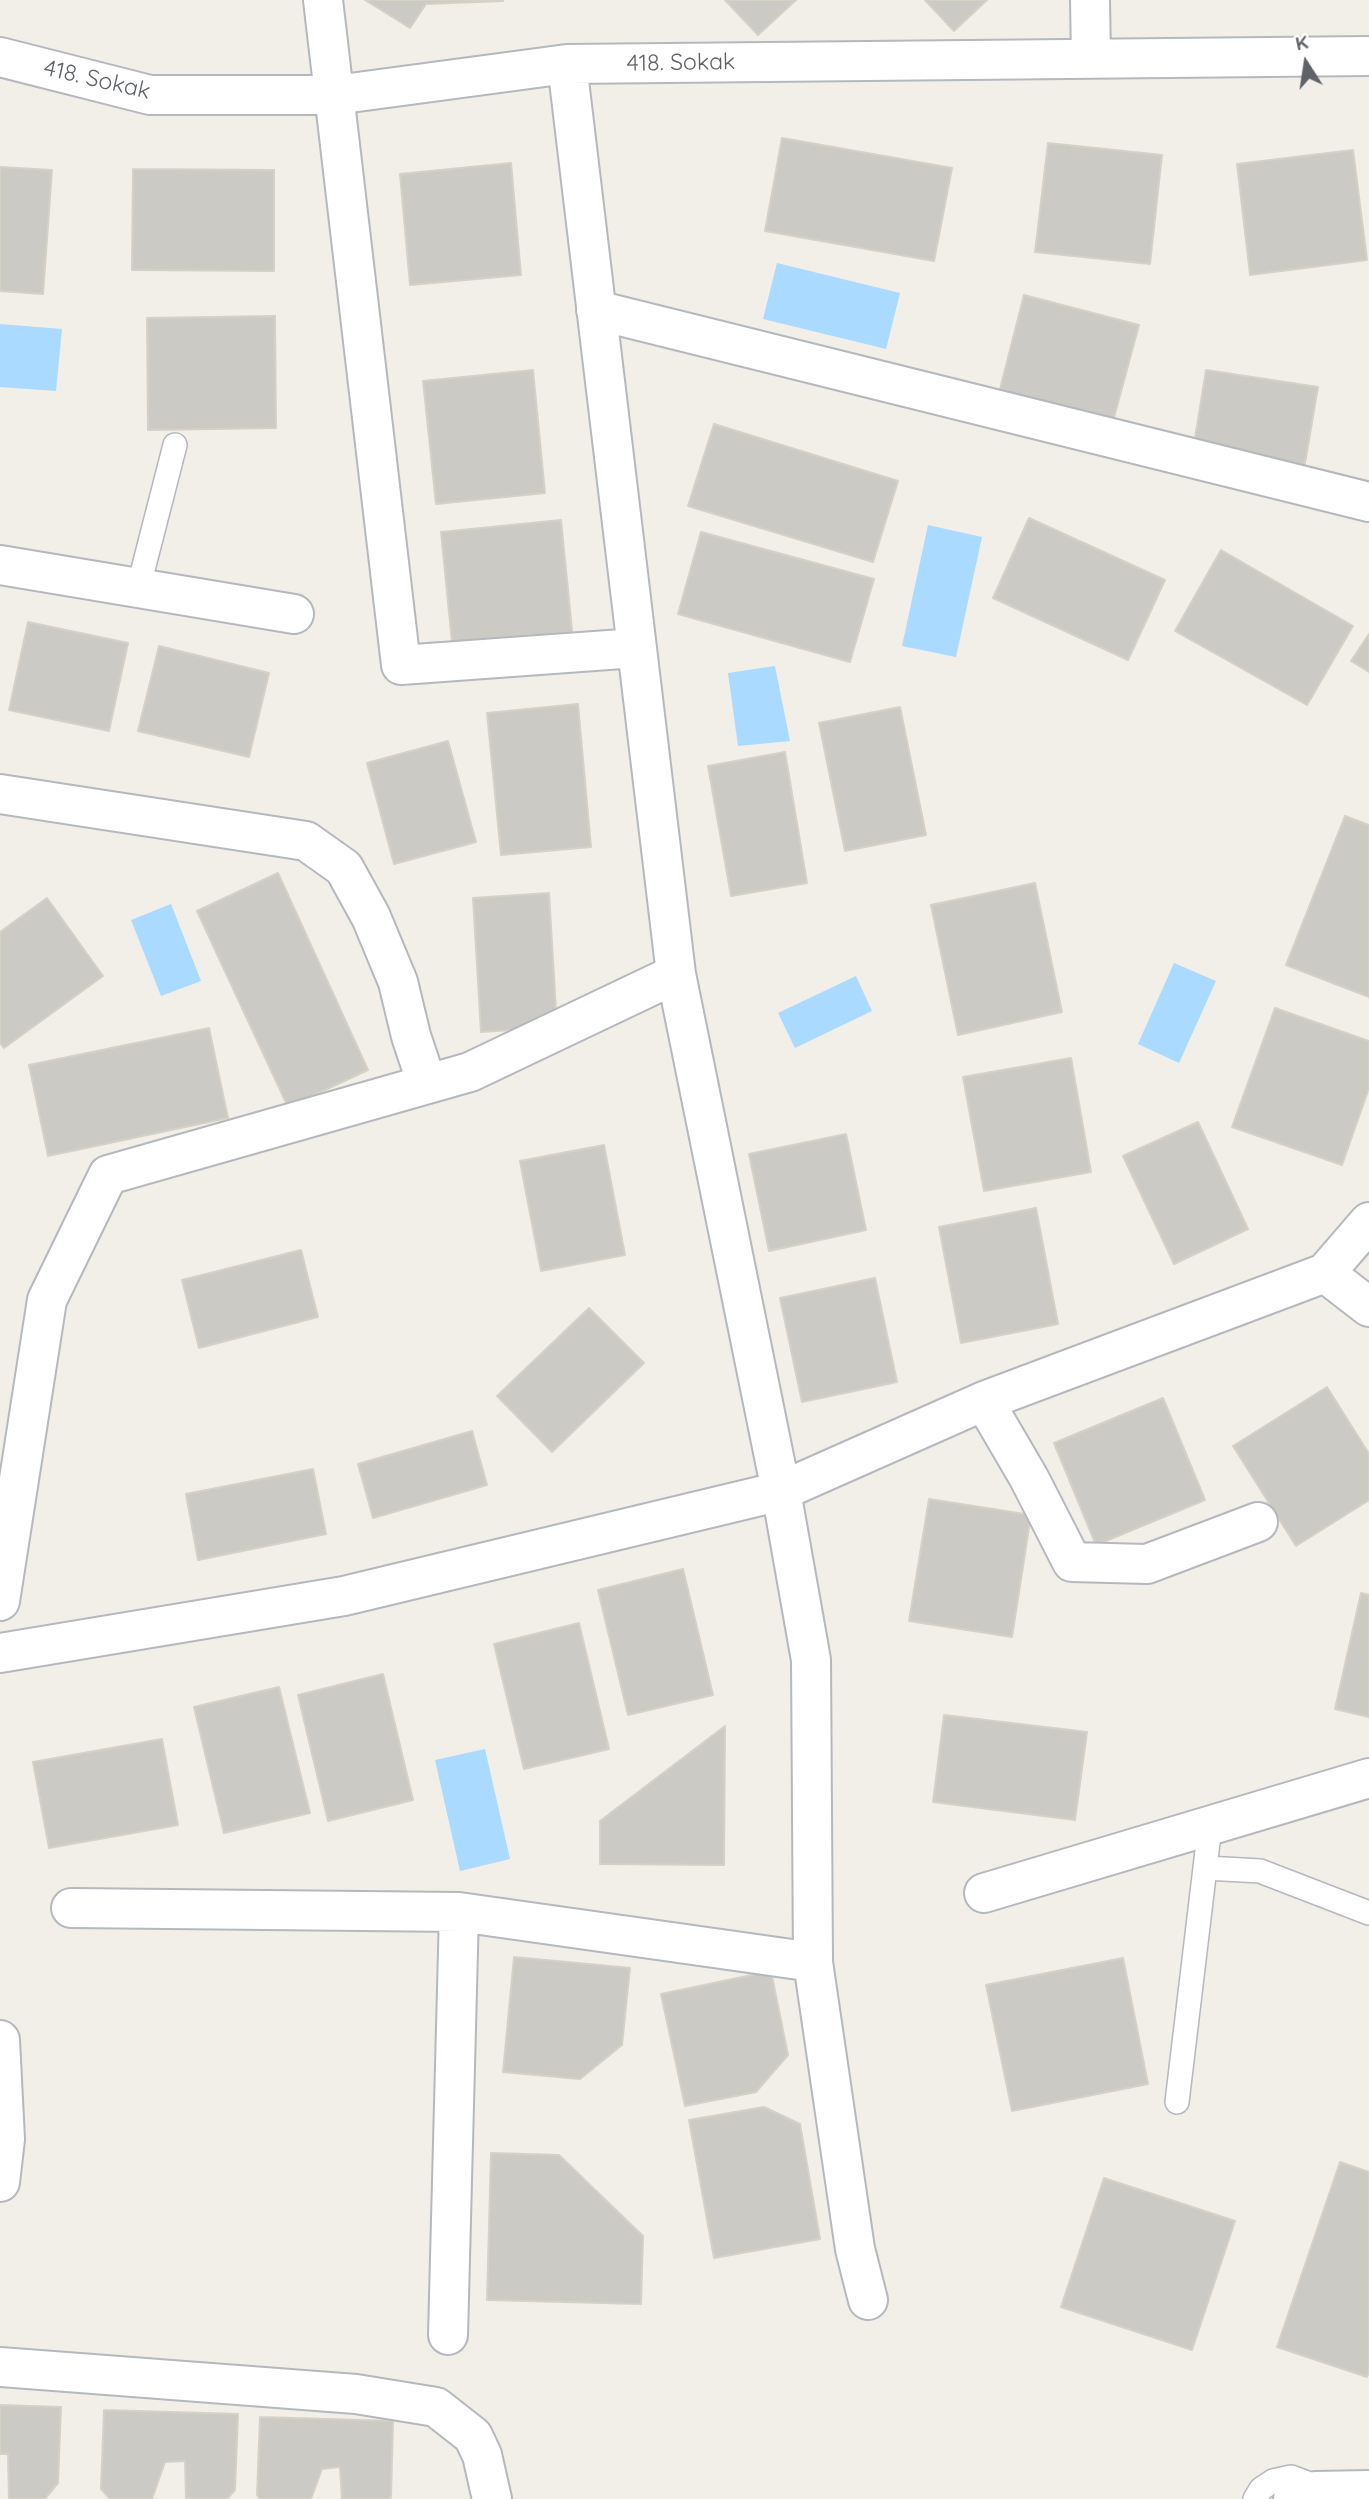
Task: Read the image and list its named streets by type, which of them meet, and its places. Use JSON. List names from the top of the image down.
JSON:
{
  "streets": {
    "street": ["418. Sokak"]
  },
  "north": "top"
}
